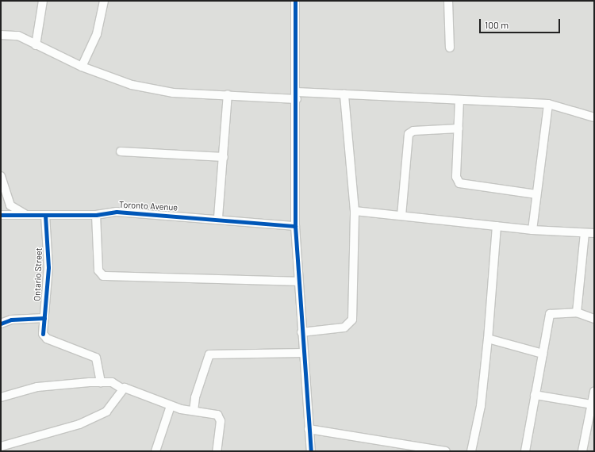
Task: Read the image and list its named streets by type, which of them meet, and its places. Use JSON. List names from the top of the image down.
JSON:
{
  "streets": {
    "street": ["Toronto Avenue", "Ontario Street"]
  },
  "crossings": [
    ["Toronto Avenue", "Ontario Street"]
  ],
  "scale_bar": "100 m"
}
